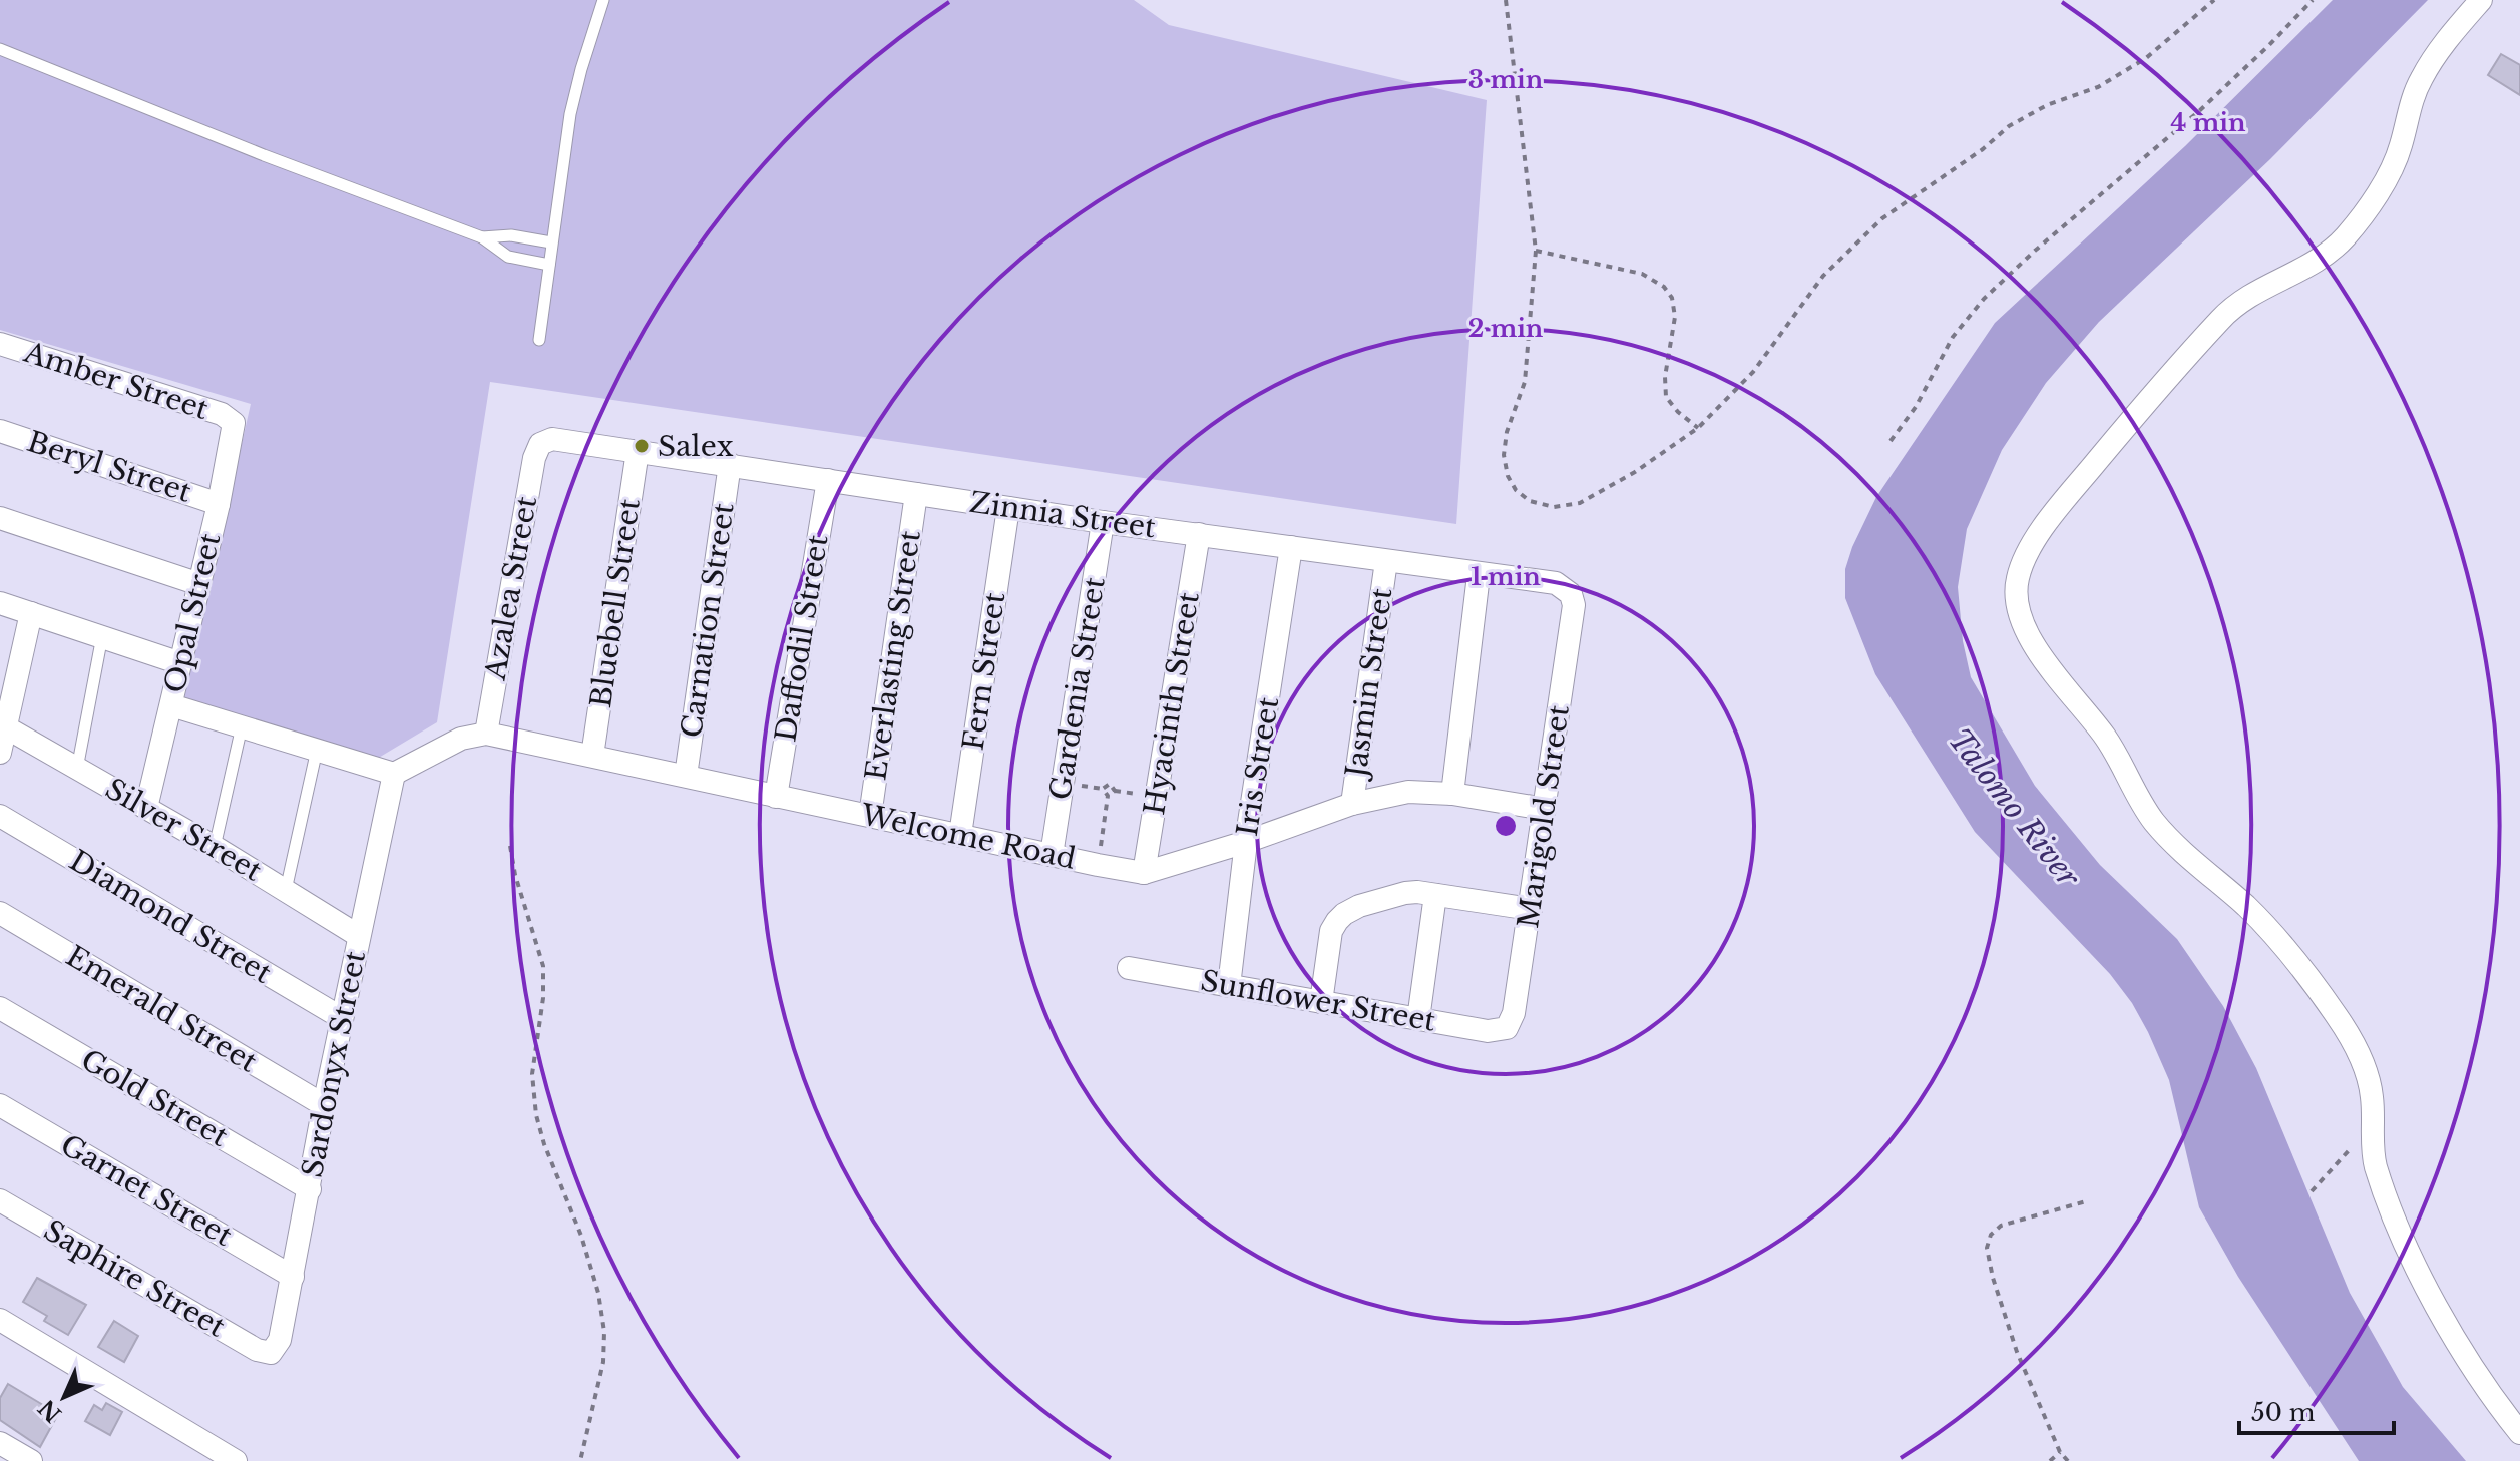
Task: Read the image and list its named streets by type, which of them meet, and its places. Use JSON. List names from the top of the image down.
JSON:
{
  "streets": {
    "street": [
      "Amber Street",
      "Beryl Street",
      "Zinnia Street",
      "Azalea Street",
      "Bluebell Street",
      "Opal Street",
      "Carnation Street",
      "Daffodil Street",
      "Everlasting Street",
      "Fern Street",
      "Jasmin Street",
      "Gardenia Street",
      "Hyacinth Street",
      "Iris Street",
      "Marigold Street",
      "Silver Street",
      "Welcome Road",
      "Diamond Street",
      "Sunflower Street",
      "Emerald Street",
      "Sardonyx Street",
      "Gold Street",
      "Garnet Street",
      "Saphire Street"
    ]
  },
  "crossings": [
    ["Amber Street", "Opal Street"],
    ["Beryl Street", "Opal Street"],
    ["Zinnia Street", "Azalea Street"],
    ["Zinnia Street", "Bluebell Street"],
    ["Zinnia Street", "Carnation Street"],
    ["Zinnia Street", "Daffodil Street"],
    ["Zinnia Street", "Everlasting Street"],
    ["Zinnia Street", "Fern Street"],
    ["Zinnia Street", "Jasmin Street"],
    ["Zinnia Street", "Gardenia Street"],
    ["Zinnia Street", "Hyacinth Street"],
    ["Zinnia Street", "Iris Street"],
    ["Zinnia Street", "Marigold Street"],
    ["Azalea Street", "Welcome Road"],
    ["Bluebell Street", "Welcome Road"],
    ["Opal Street", "Silver Street"],
    ["Carnation Street", "Welcome Road"],
    ["Daffodil Street", "Welcome Road"],
    ["Everlasting Street", "Welcome Road"],
    ["Fern Street", "Welcome Road"],
    ["Jasmin Street", "Welcome Road"],
    ["Gardenia Street", "Welcome Road"],
    ["Hyacinth Street", "Welcome Road"],
    ["Iris Street", "Welcome Road"],
    ["Iris Street", "Sunflower Street"],
    ["Marigold Street", "Welcome Road"],
    ["Marigold Street", "Sunflower Street"],
    ["Silver Street", "Sardonyx Street"],
    ["Welcome Road", "Sardonyx Street"],
    ["Diamond Street", "Sardonyx Street"],
    ["Emerald Street", "Sardonyx Street"],
    ["Sardonyx Street", "Gold Street"],
    ["Sardonyx Street", "Garnet Street"],
    ["Sardonyx Street", "Saphire Street"]
  ],
  "water": ["Talomo River"],
  "places": ["Salex"],
  "scale_bar": "50 m",
  "north": "bottom left",
  "rings": [
    "3 min",
    "4 min",
    "2 min",
    "1 min"
  ]
}
